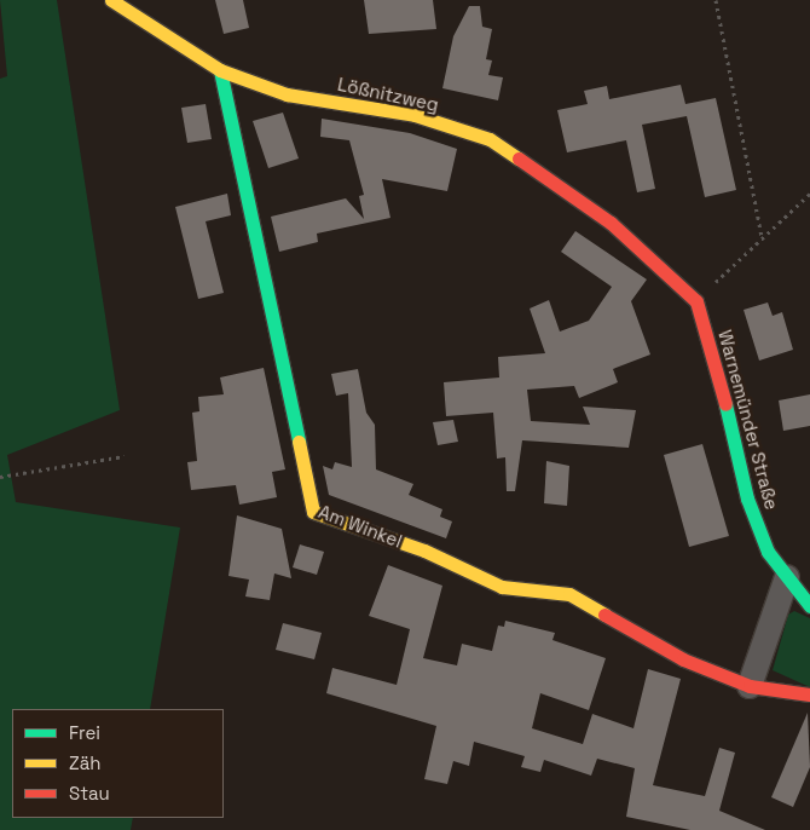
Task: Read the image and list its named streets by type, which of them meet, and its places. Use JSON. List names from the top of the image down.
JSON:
{
  "streets": {
    "street": ["Lößnitzweg", "Warnemünder Straße", "Am Winkel"]
  },
  "crossings": [
    ["Lößnitzweg", "Warnemünder Straße"],
    ["Lößnitzweg", "Am Winkel"]
  ],
  "legend": ["Frei", "Zäh", "Stau"]
}
